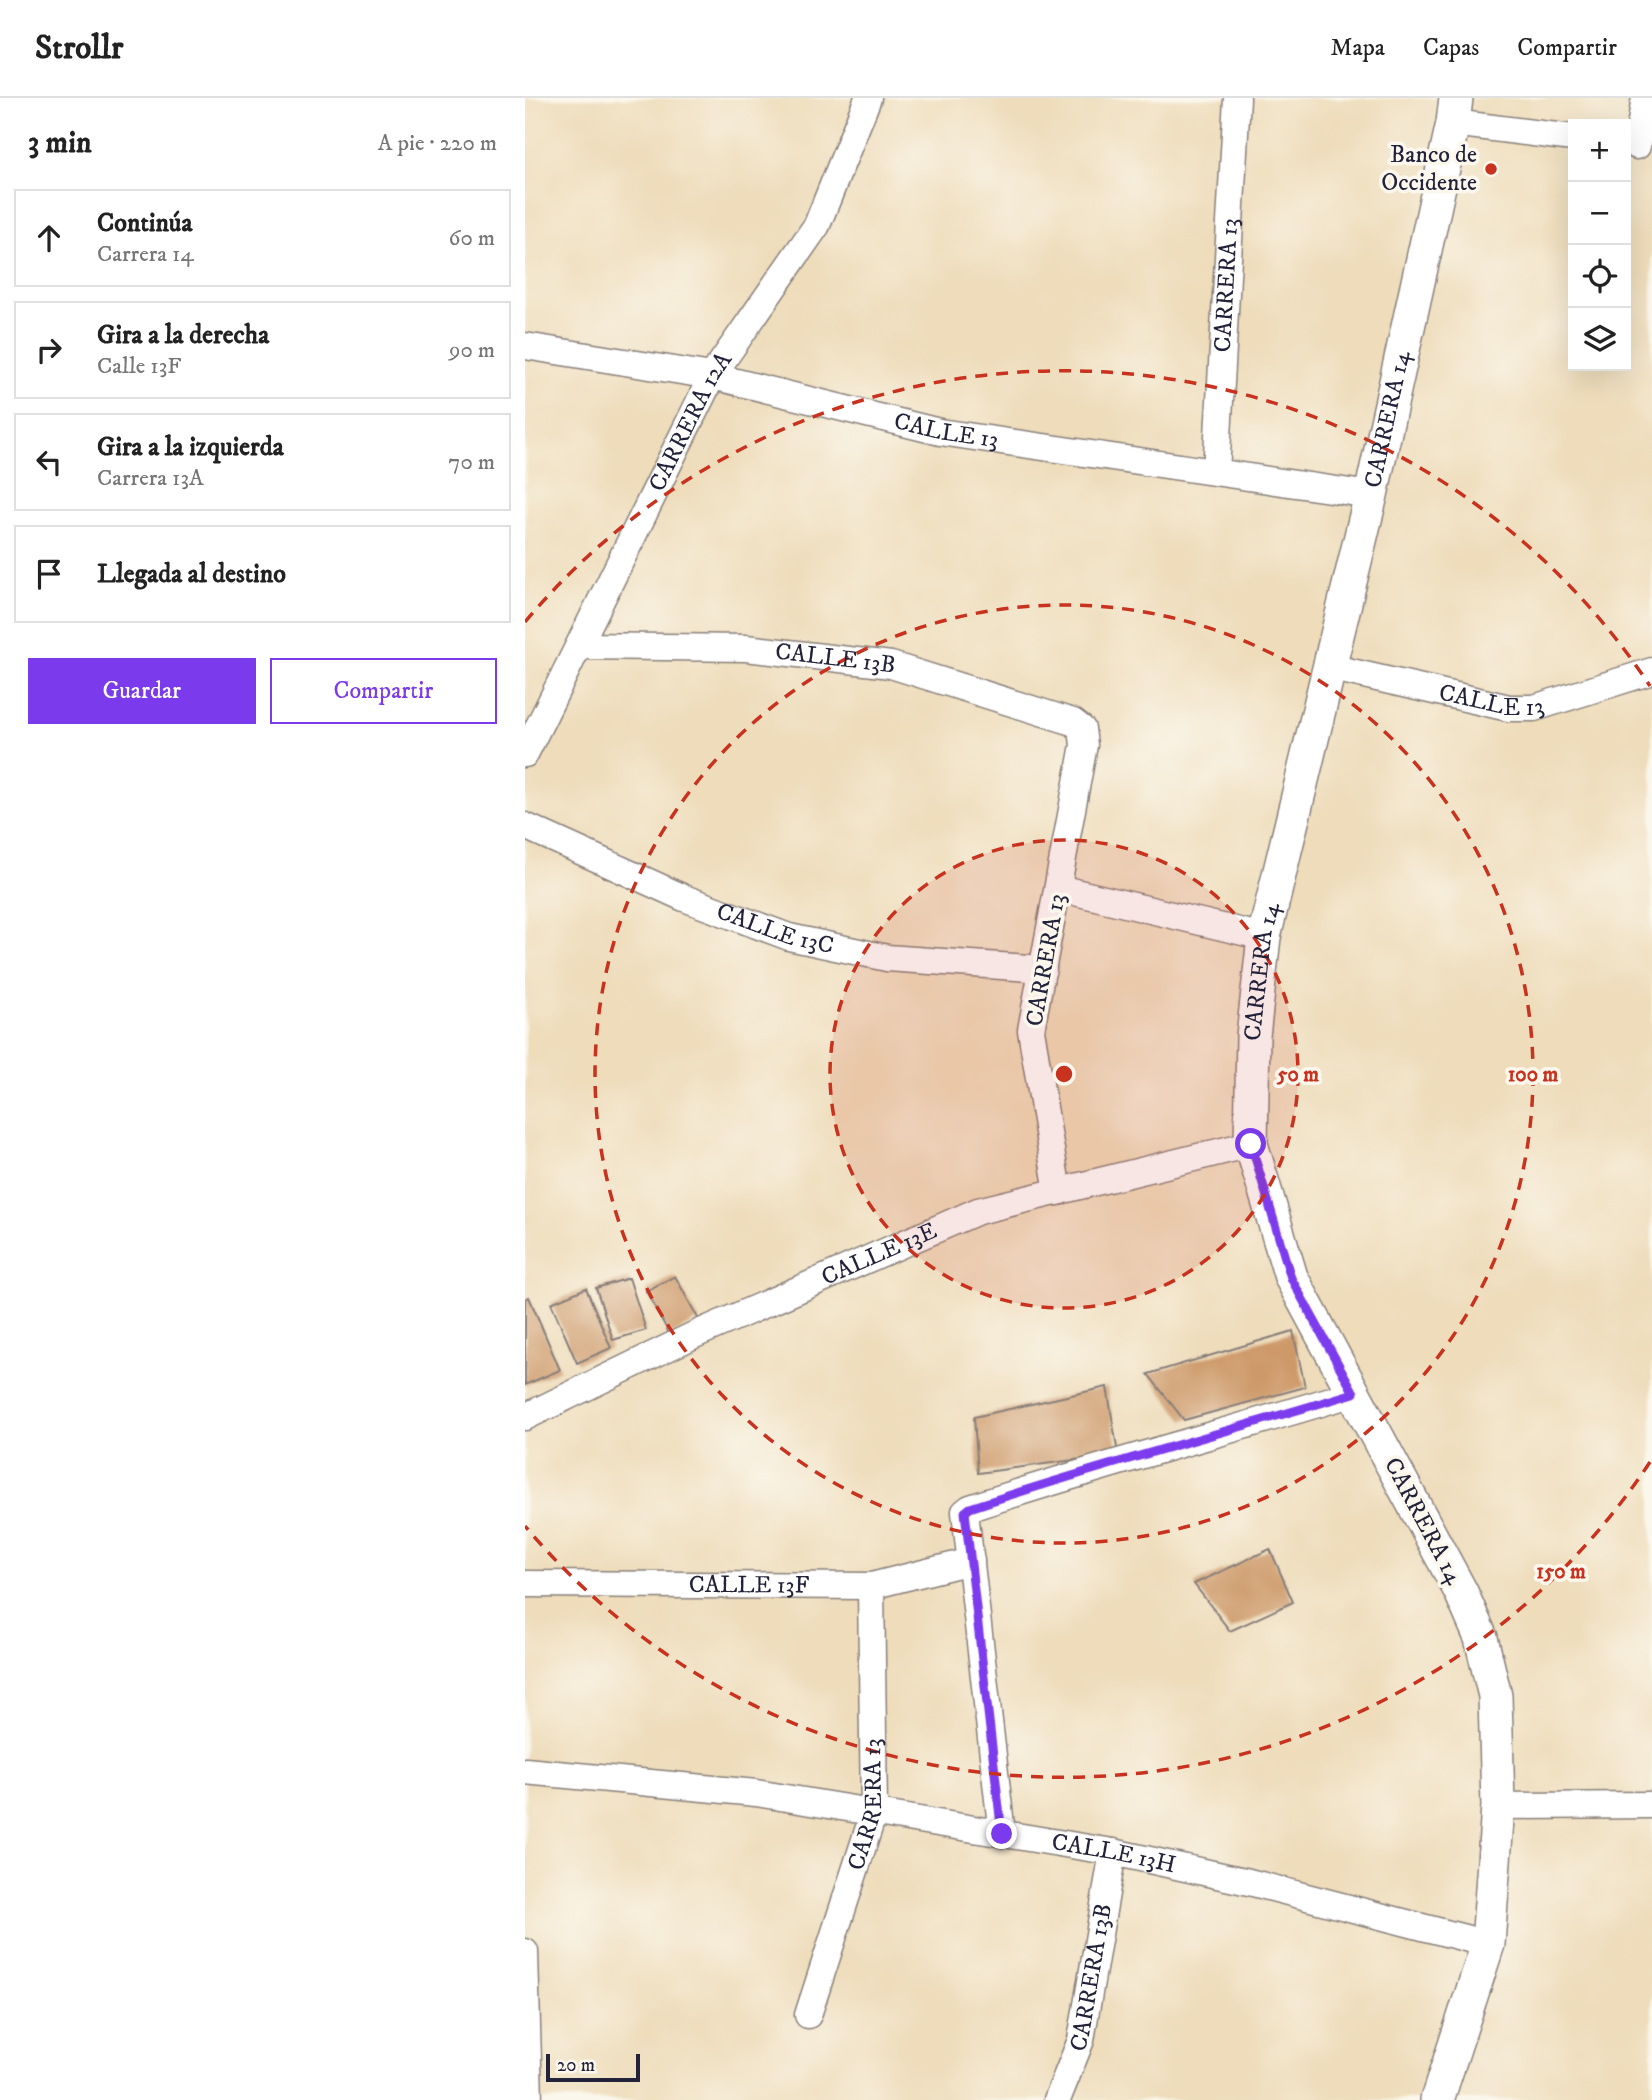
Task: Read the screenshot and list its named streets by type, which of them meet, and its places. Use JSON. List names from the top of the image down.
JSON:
{
  "streets": {
    "street": [
      "CARRERA 13",
      "CARRERA 14",
      "CARRERA 12A",
      "CALLE 13",
      "CALLE 13B",
      "CALLE 13C",
      "CALLE 13E",
      "CALLE 13F",
      "CALLE 13H",
      "CARRERA 13B"
    ]
  },
  "crossings": [
    ["CARRERA 13", "CALLE 13"],
    ["CARRERA 13", "CALLE 13B"],
    ["CARRERA 13", "CALLE 13C"],
    ["CARRERA 13", "CALLE 13E"],
    ["CARRERA 13", "CALLE 13F"],
    ["CARRERA 13", "CALLE 13H"],
    ["CARRERA 14", "CALLE 13"],
    ["CARRERA 14", "CALLE 13E"],
    ["CARRERA 14", "CALLE 13H"],
    ["CARRERA 12A", "CALLE 13"],
    ["CARRERA 12A", "CALLE 13B"],
    ["CALLE 13H", "CARRERA 13B"]
  ],
  "places": ["Banco de Occidente"],
  "scale_bar": "20 m",
  "page": {
    "header": "Strollr",
    "nav": ["Mapa", "Capas", "Compartir"],
    "heading": ["3 min", "A pie · 220 m"],
    "map_buttons": ["+", "−"],
    "list": [
      ["Continúa", "Carrera 14", "60 m"],
      ["Gira a la derecha", "Calle 13F", "90 m"],
      ["Gira a la izquierda", "Carrera 13A", "70 m"],
      "Llegada al destino"
    ],
    "buttons": ["Guardar", "Compartir"],
    "scale": "20 m"
  },
  "rings": ["50 m", "100 m", "150 m"]
}
